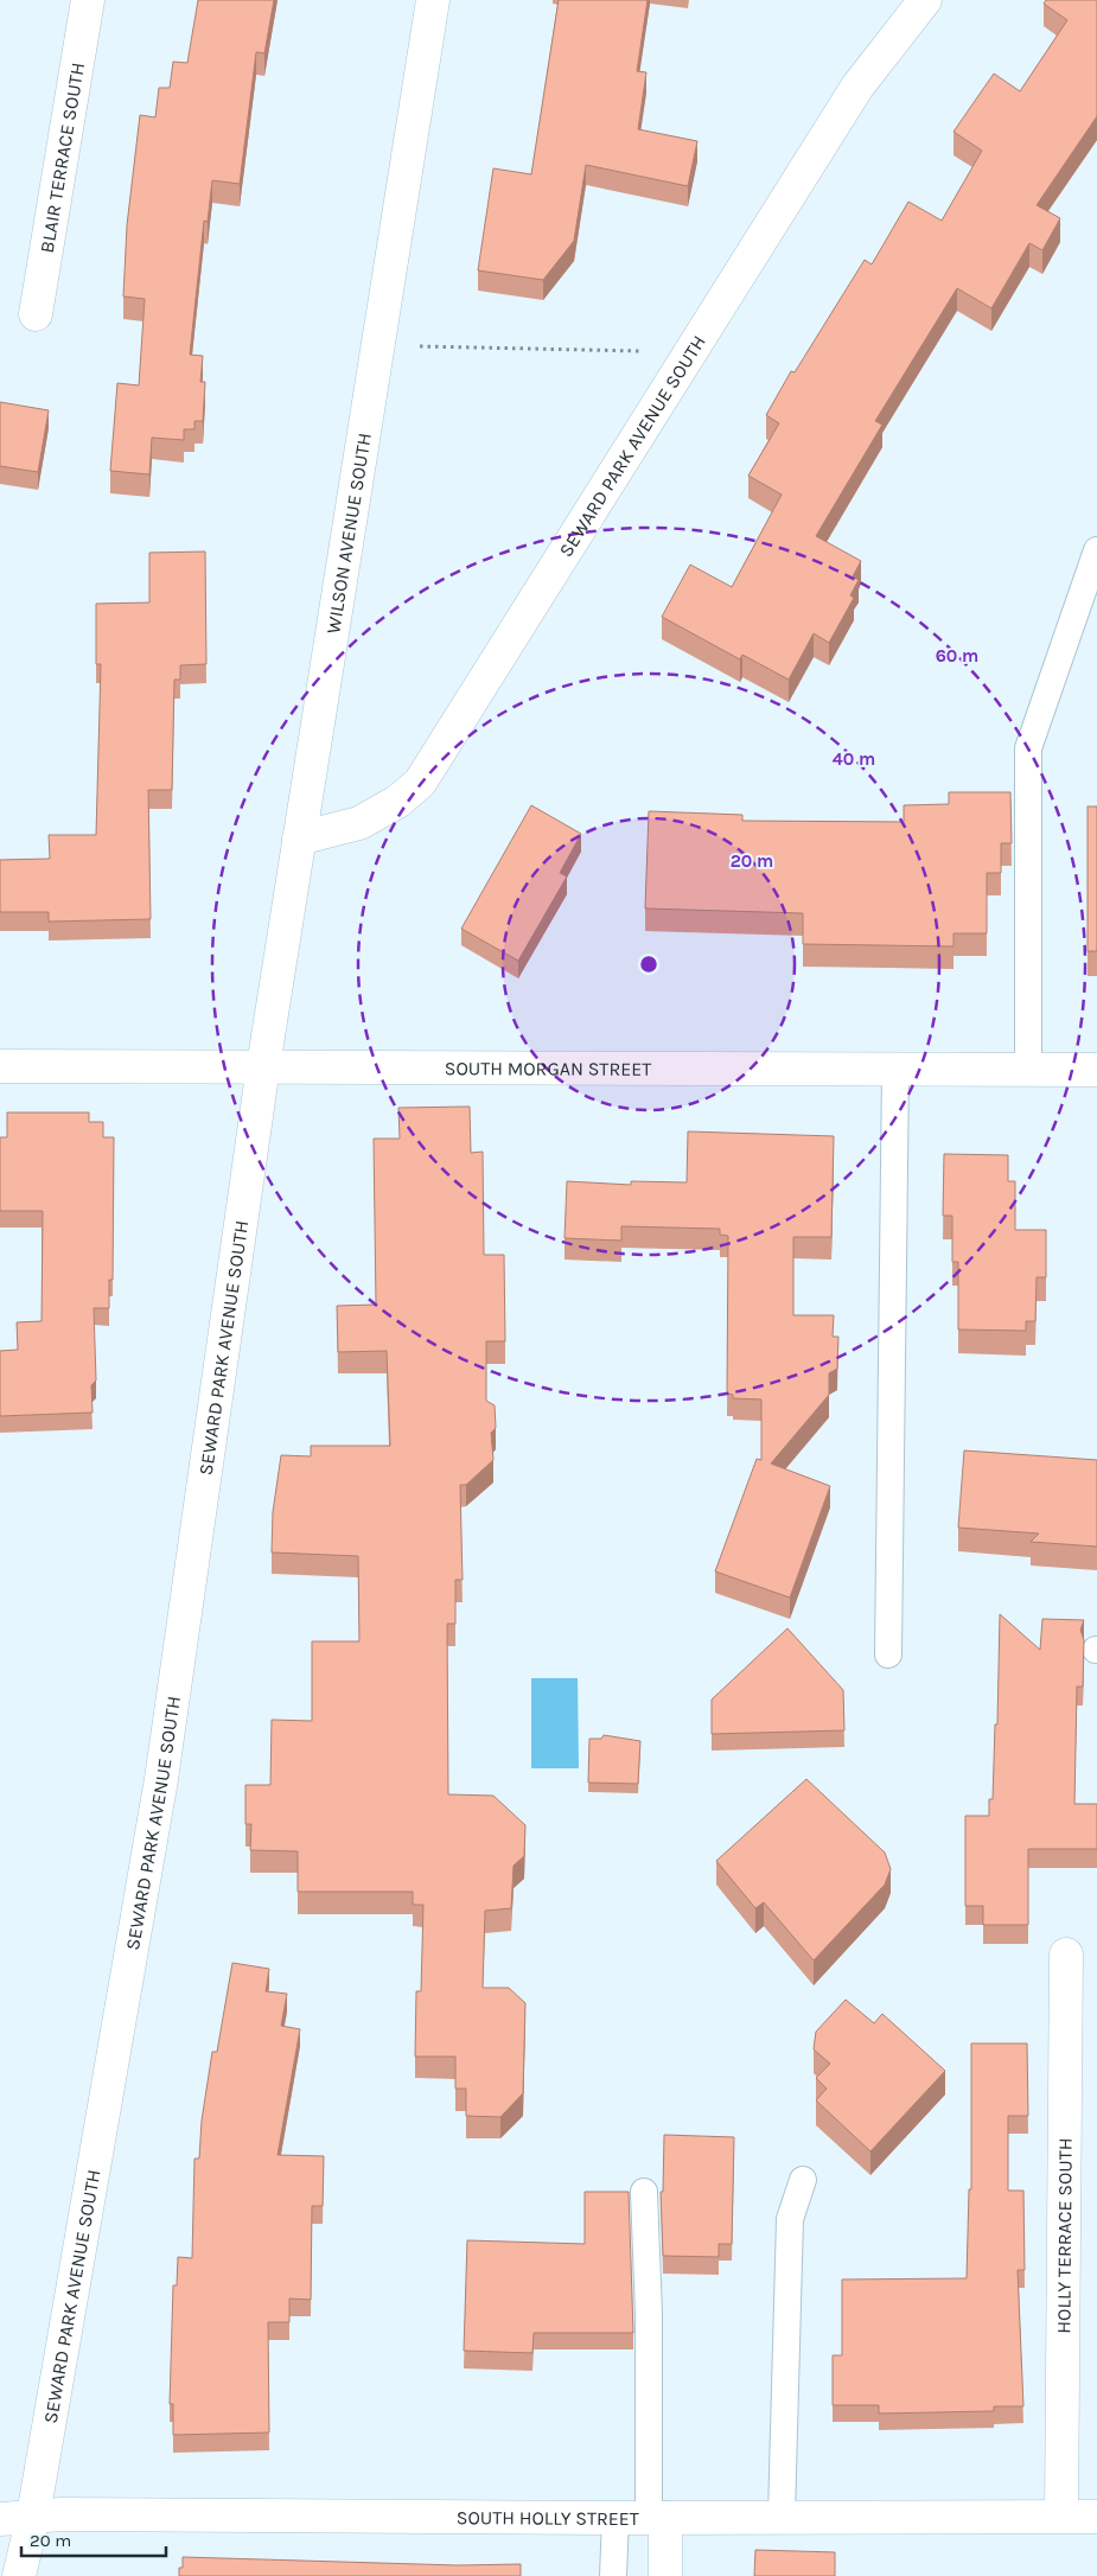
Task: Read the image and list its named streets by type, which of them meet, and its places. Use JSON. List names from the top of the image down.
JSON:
{
  "streets": {
    "street": [
      "BLAIR TERRACE SOUTH",
      "SEWARD PARK AVENUE SOUTH",
      "WILSON AVENUE SOUTH",
      "SOUTH MORGAN STREET",
      "HOLLY TERRACE SOUTH",
      "SOUTH HOLLY STREET"
    ]
  },
  "crossings": [
    ["SEWARD PARK AVENUE SOUTH", "WILSON AVENUE SOUTH"],
    ["SEWARD PARK AVENUE SOUTH", "SOUTH MORGAN STREET"],
    ["SEWARD PARK AVENUE SOUTH", "SOUTH HOLLY STREET"],
    ["WILSON AVENUE SOUTH", "SOUTH MORGAN STREET"],
    ["HOLLY TERRACE SOUTH", "SOUTH HOLLY STREET"]
  ],
  "scale_bar": "20 m",
  "rings": ["60 m", "40 m", "20 m"]
}
